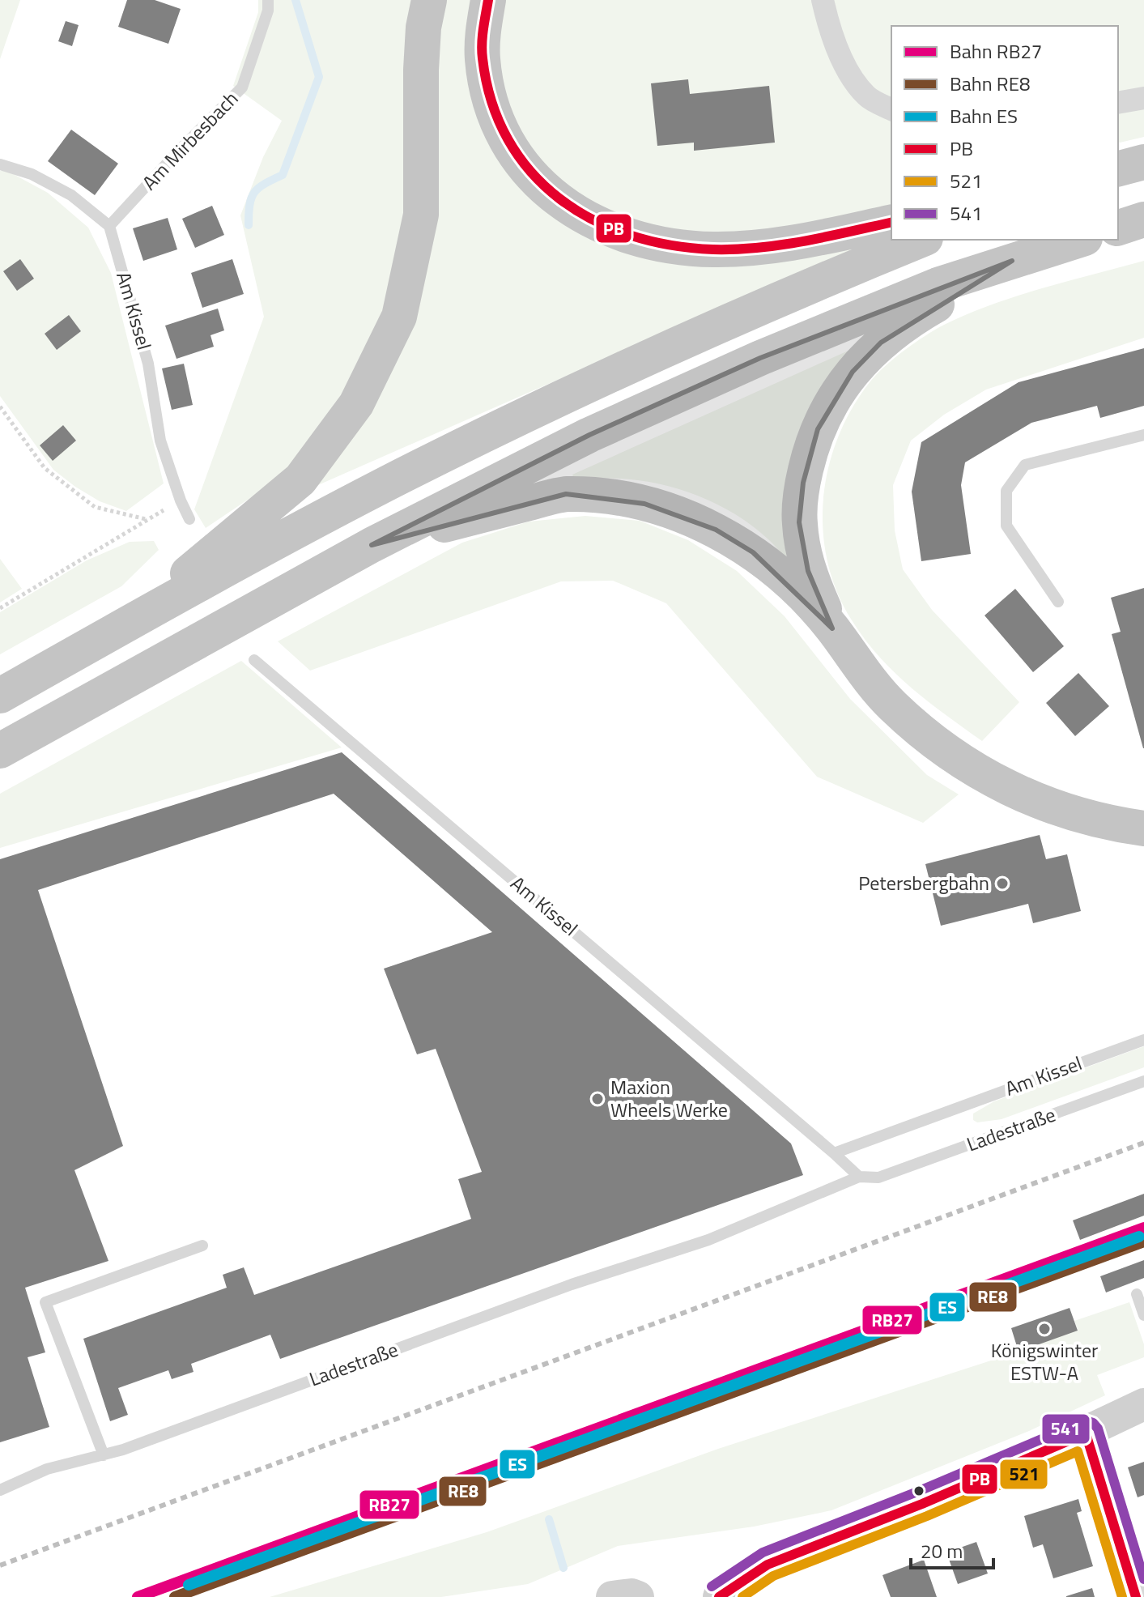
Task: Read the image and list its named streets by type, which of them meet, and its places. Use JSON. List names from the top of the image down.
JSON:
{
  "streets": {
    "lane": ["Am Mirbesbach", "Am Kissel", "Ladestraße"]
  },
  "crossings": [
    ["Am Mirbesbach", "Am Kissel"],
    ["Am Kissel", "Ladestraße"]
  ],
  "places": ["Petersbergbahn", "Maxion Wheels Werke", "Königswinter ESTW-A"],
  "lines": [
    "transit line PB",
    "rail line RB27",
    "rail line ES",
    "rail line RE8",
    "transit line 541",
    "transit line 521"
  ],
  "legend": [
    "Bahn RB27",
    "Bahn RE8",
    "Bahn ES",
    "PB",
    "521",
    "541"
  ],
  "scale_bar": "20 m"
}
